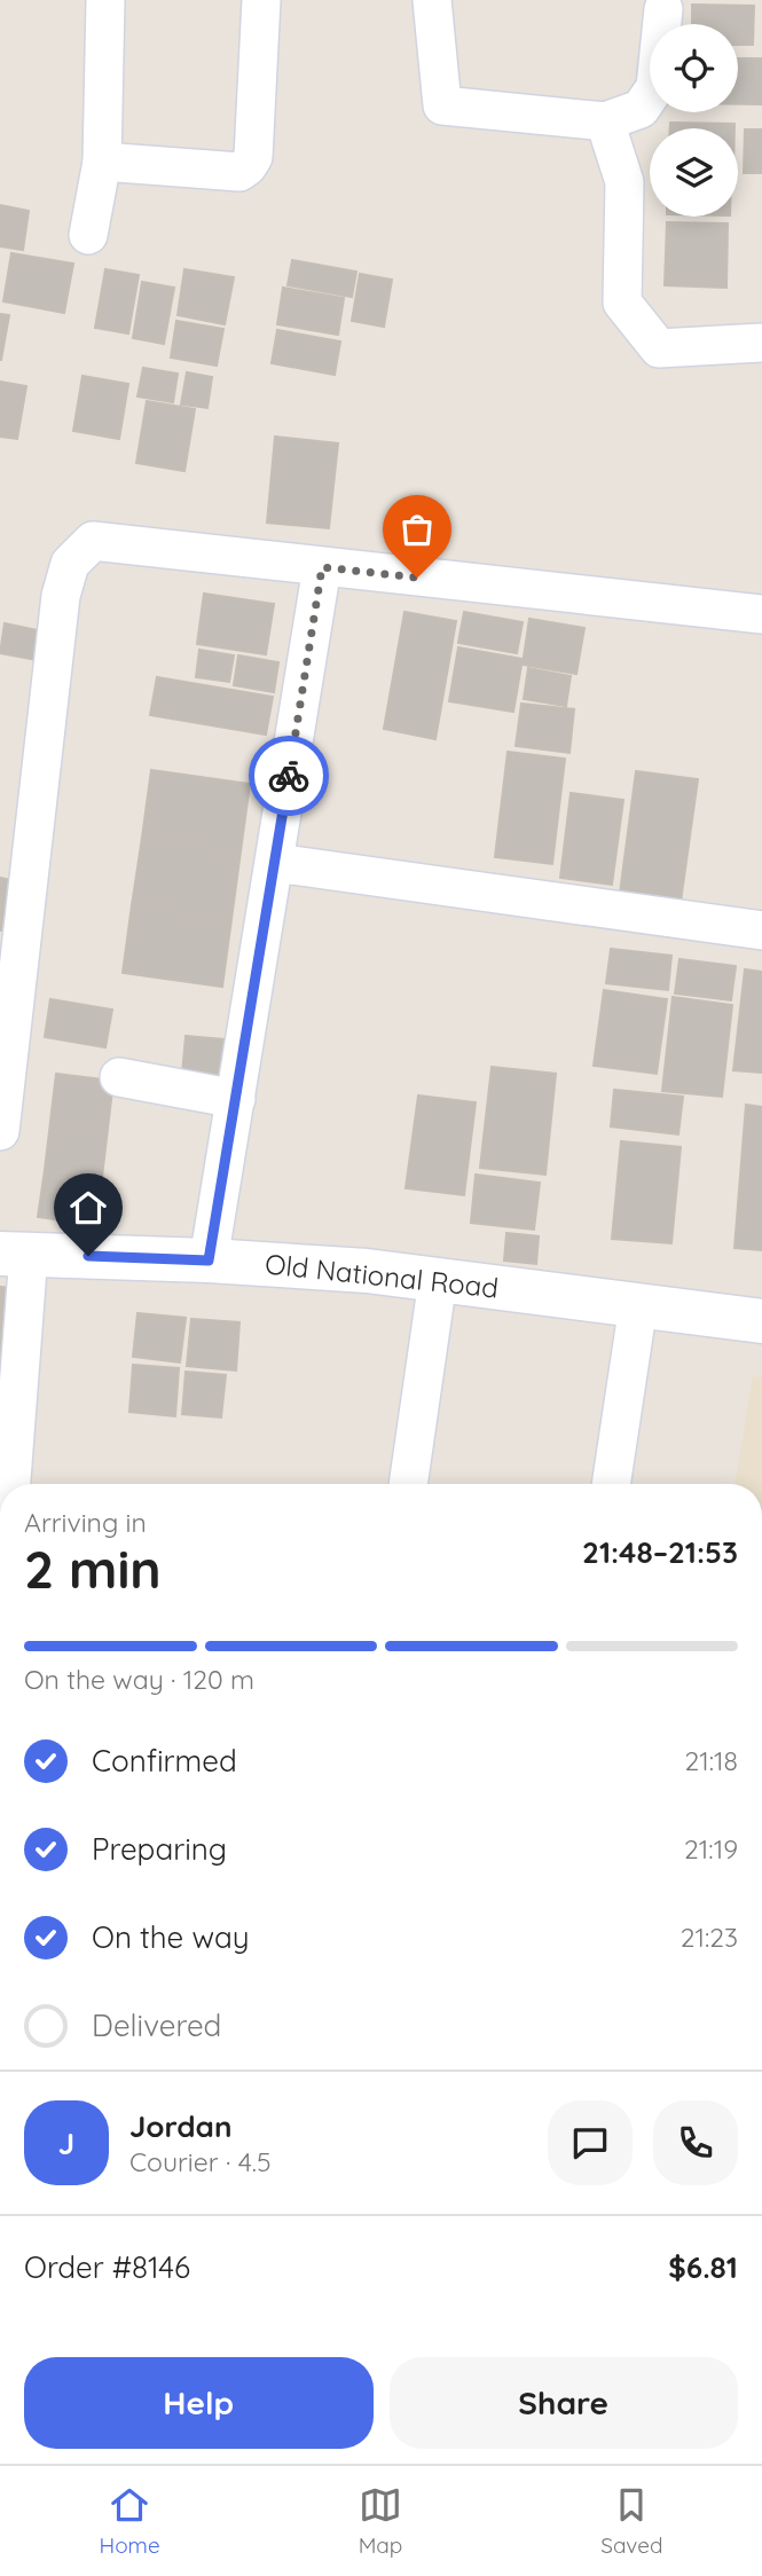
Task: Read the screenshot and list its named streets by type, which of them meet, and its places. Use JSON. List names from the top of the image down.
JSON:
{
  "streets": {
    "main road": ["Old National Road"]
  },
  "page": {
    "heading": ["2 min", "Arriving in", "21:48–21:53"],
    "panel": [
      "Jordan",
      "Courier · 4.5",
      "Order #8146",
      "$6.81"
    ],
    "bar": "On the way · 120 m",
    "list": [
      ["Confirmed", "21:18"],
      ["Preparing", "21:19"],
      ["On the way", "21:23"],
      "Delivered"
    ],
    "round": "J",
    "buttons": ["Help", "Share"],
    "tabs": ["Home", "Map", "Saved"]
  }
}
